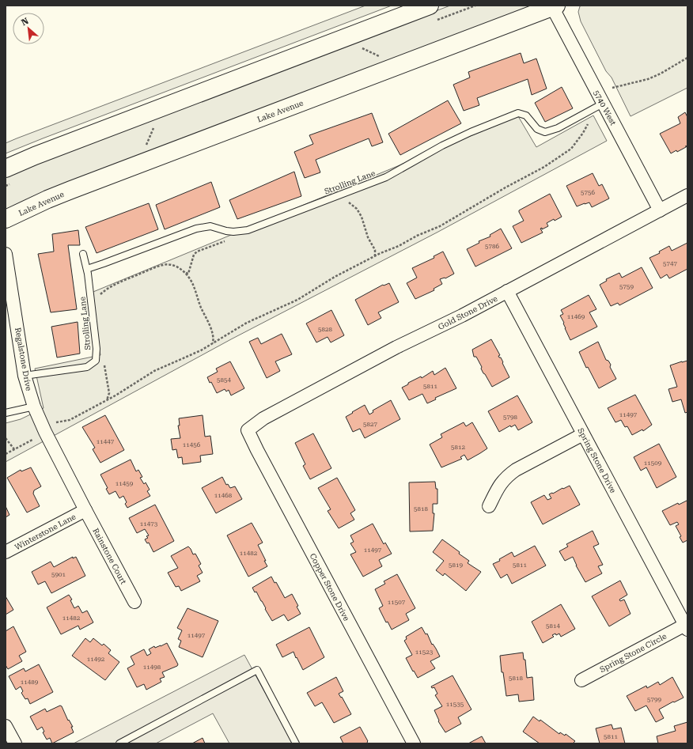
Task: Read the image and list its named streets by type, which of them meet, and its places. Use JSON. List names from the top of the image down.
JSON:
{
  "streets": {
    "street": [
      "5740 West",
      "Lake Avenue",
      "Gold Stone Drive",
      "Regalstone Drive",
      "Spring Stone Drive",
      "Winterstone Lane",
      "Rainstone Court",
      "Copper Stone Drive",
      "Spring Stone Circle"
    ],
    "lane": ["Strolling Lane"]
  },
  "crossings": [
    ["5740 West", "Lake Avenue"],
    ["5740 West", "Strolling Lane"],
    ["5740 West", "Gold Stone Drive"],
    ["Strolling Lane", "Regalstone Drive"],
    ["Gold Stone Drive", "Spring Stone Drive"],
    ["Gold Stone Drive", "Copper Stone Drive"],
    ["Regalstone Drive", "Winterstone Lane"],
    ["Regalstone Drive", "Rainstone Court"],
    ["Spring Stone Drive", "Spring Stone Circle"],
    ["Winterstone Lane", "Rainstone Court"]
  ],
  "house_numbers": [
    "5756",
    "5786",
    "5747",
    "5759",
    "11469",
    "5828",
    "5854",
    "5811",
    "11497",
    "5798",
    "5827",
    "11447",
    "11456",
    "5812",
    "11509",
    "11459",
    "11468",
    "5818",
    "11473",
    "11497",
    "11482",
    "5819",
    "5811",
    "5901",
    "11507",
    "11482",
    "5814",
    "11497",
    "11523",
    "11492",
    "11498",
    "5818",
    "11489",
    "5799",
    "11535",
    "5811"
  ],
  "north": "top left"
}
